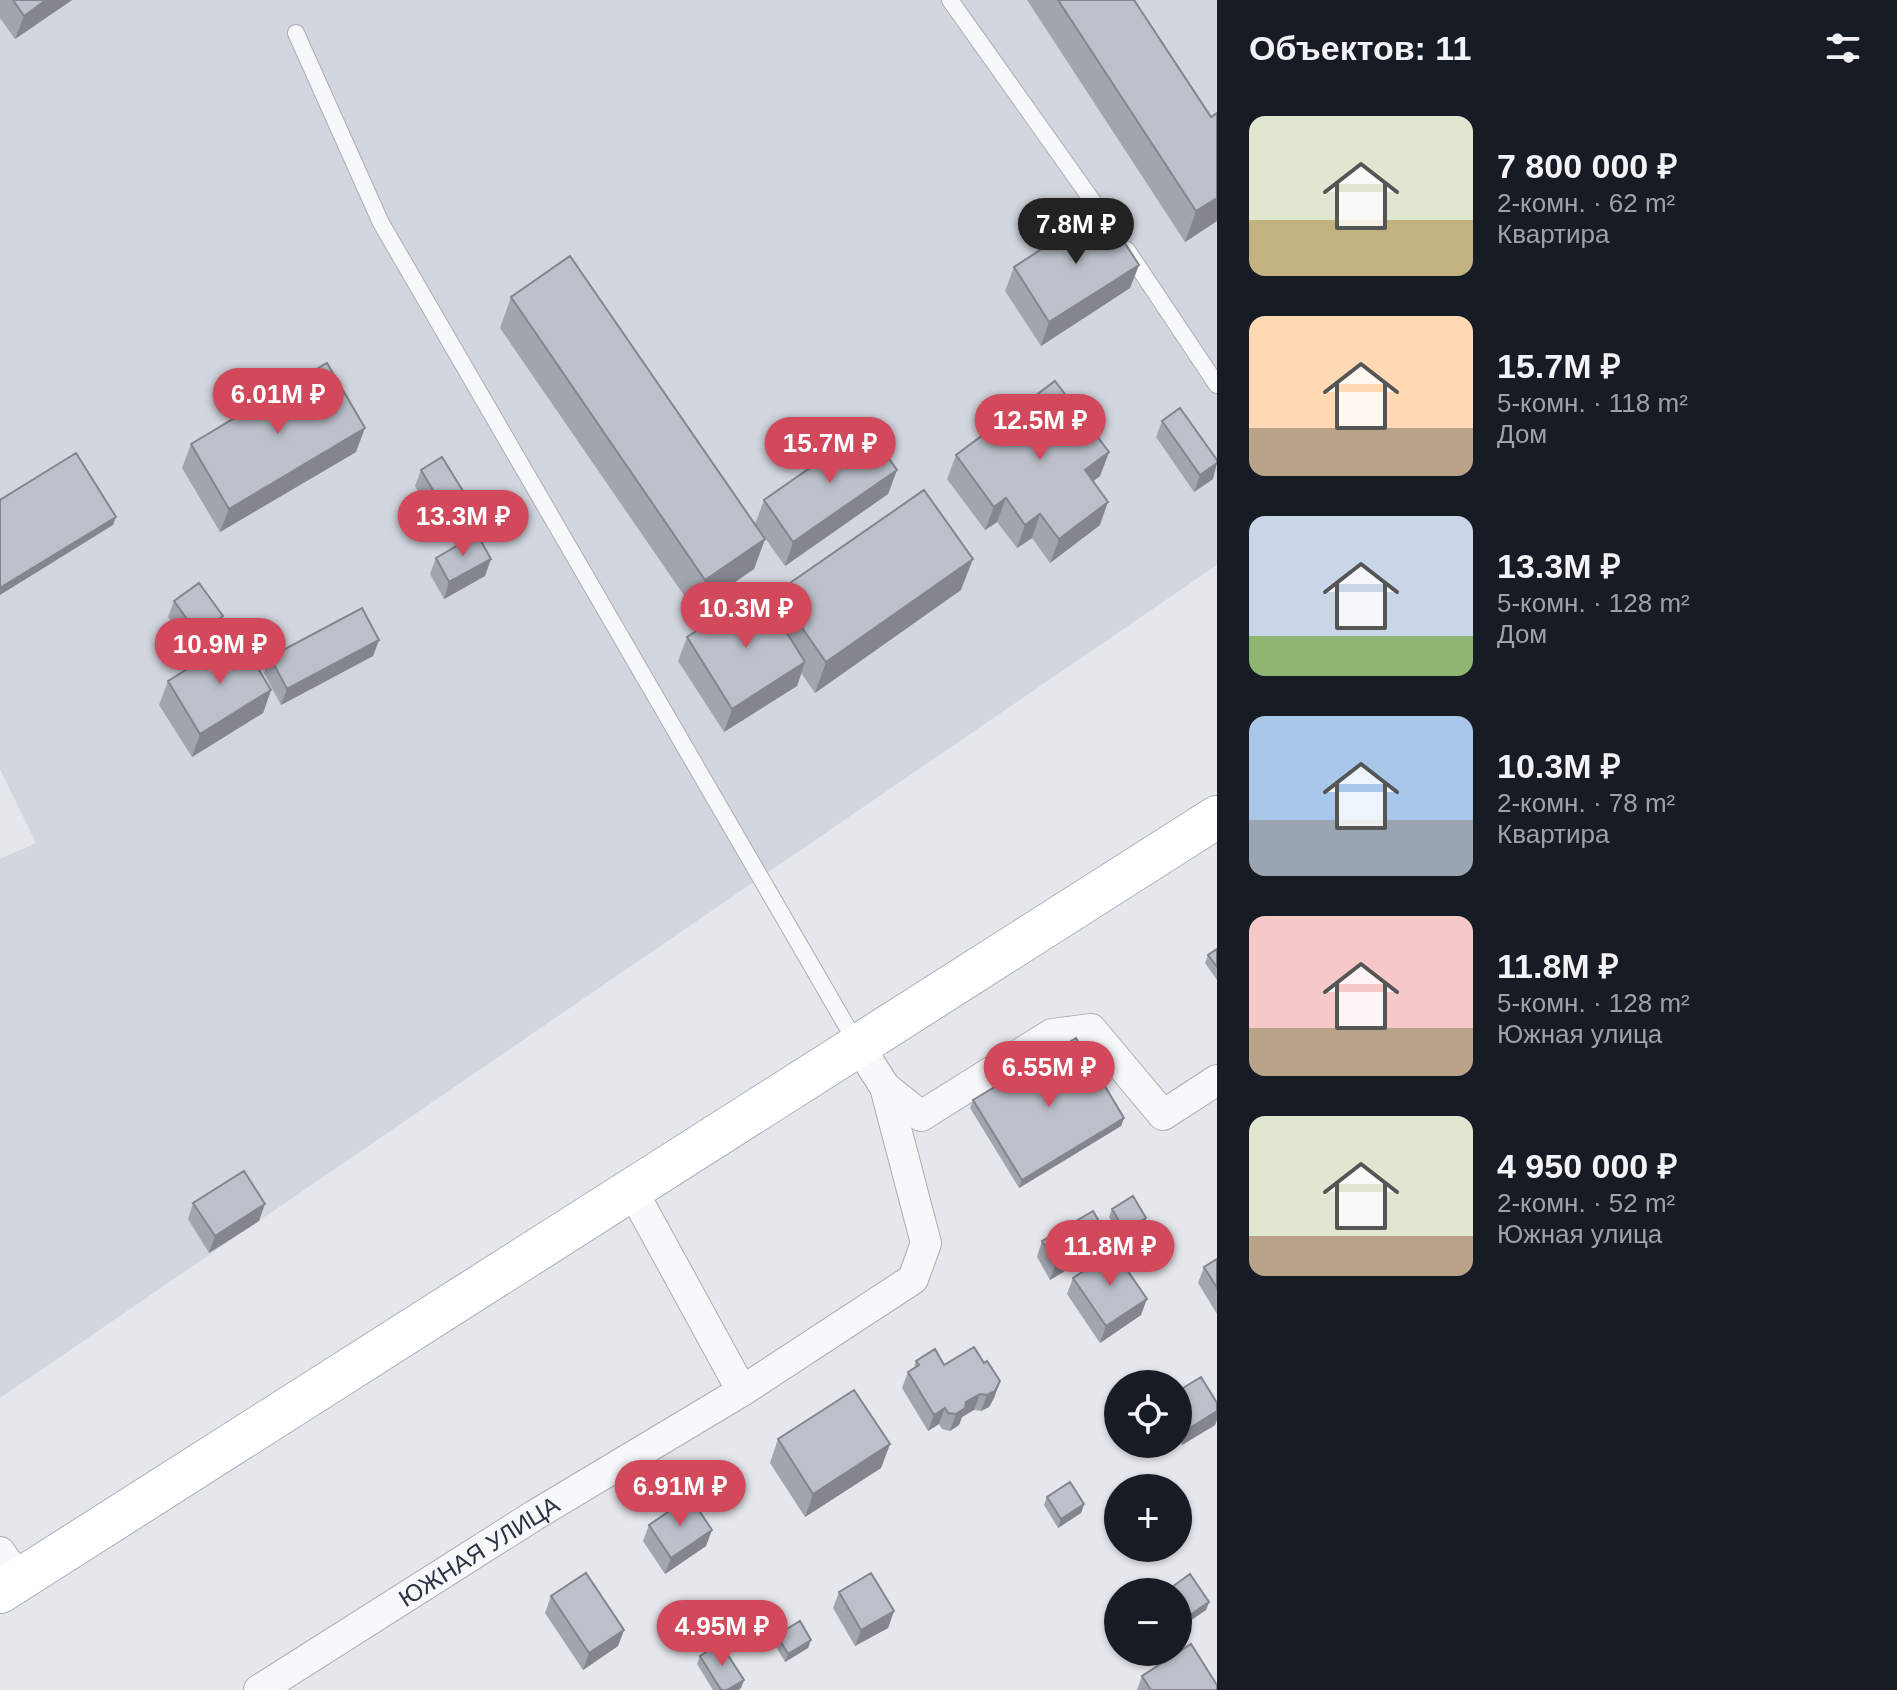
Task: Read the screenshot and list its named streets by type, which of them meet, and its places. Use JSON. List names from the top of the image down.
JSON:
{
  "streets": {
    "street": ["ЮЖНАЯ УЛИЦА"]
  },
  "page": {
    "heading": "Объектов: 11",
    "list": [
      {
        "name": "7 800 000 ₽",
        "note": "2-комн. · 62 m² · Квартира"
      },
      {
        "name": "15.7M ₽",
        "note": "5-комн. · 118 m² · Дом"
      },
      {
        "name": "13.3M ₽",
        "note": "5-комн. · 128 m² · Дом"
      },
      {
        "name": "10.3M ₽",
        "note": "2-комн. · 78 m² · Квартира"
      },
      {
        "name": "11.8M ₽",
        "note": "5-комн. · 128 m² · Южная улица"
      },
      {
        "name": "4 950 000 ₽",
        "note": "2-комн. · 52 m² · Южная улица"
      }
    ],
    "price": [
      "7.8M ₽",
      "6.01M ₽",
      "12.5M ₽",
      "15.7M ₽",
      "13.3M ₽",
      "10.3M ₽",
      "10.9M ₽",
      "6.55M ₽",
      "11.8M ₽",
      "6.91M ₽",
      "4.95M ₽"
    ],
    "map_buttons": ["+", "−"]
  }
}
